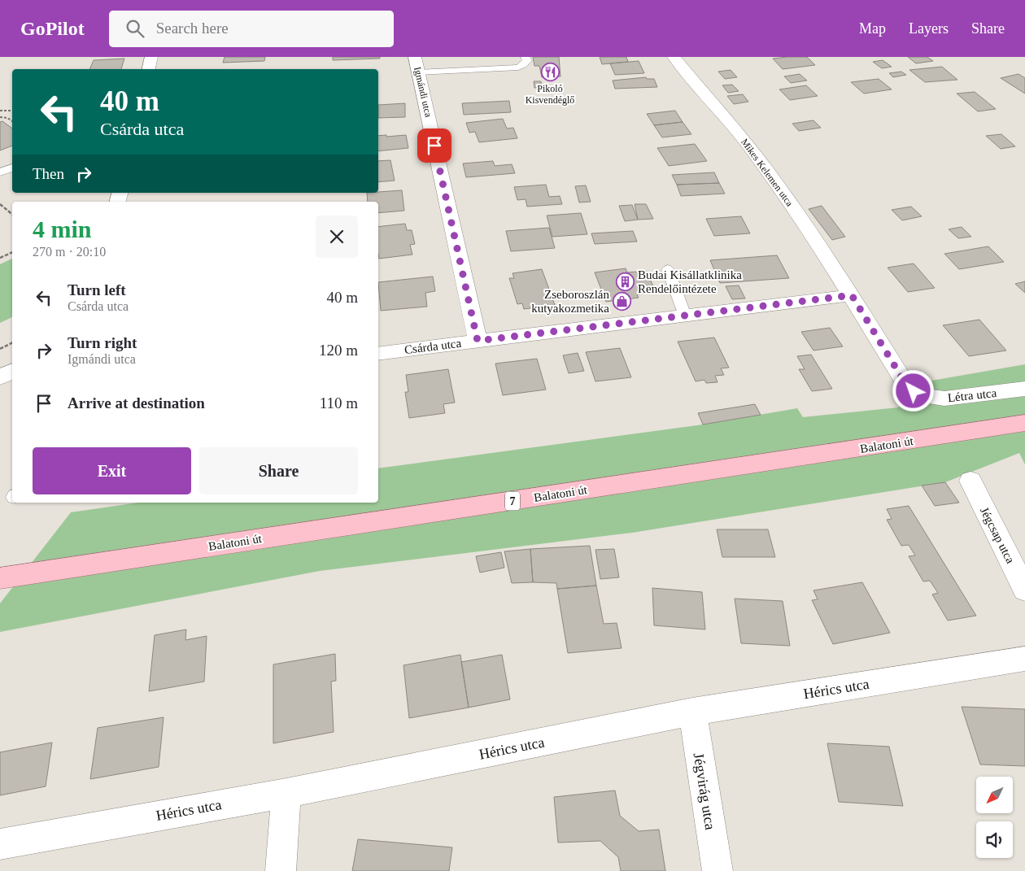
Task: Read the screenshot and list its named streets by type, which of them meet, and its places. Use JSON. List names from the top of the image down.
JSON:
{
  "streets": {
    "main road": ["Balatoni út", "7"],
    "street": [
      "Igmándi utca",
      "Mikes Kelemen utca",
      "Csárda utca",
      "Létra utca",
      "Jégcsap utca",
      "Hérics utca",
      "Jégvirág utca"
    ]
  },
  "crossings": [
    ["Igmándi utca", "Csárda utca"],
    ["Mikes Kelemen utca", "Csárda utca"],
    ["Mikes Kelemen utca", "Létra utca"],
    ["Csárda utca", "Létra utca"],
    ["Hérics utca", "Jégvirág utca"]
  ],
  "places": {
    "restaurant": ["Pikoló Kisvendéglő"],
    "building": ["Budai Kisállatklinika Rendelőintézete"],
    "shop": ["Zseboroszlán kutyakozmetika"]
  },
  "north": "bottom left",
  "page": {
    "header": "GoPilot",
    "search": "Search here",
    "nav": ["Map", "Layers", "Share"],
    "turn": ["40 m", "Csárda utca"],
    "then": "Then",
    "heading": ["4 min", "270 m · 20:10"],
    "list": [
      {
        "name": "Turn left",
        "note": "Csárda utca",
        "value": "40 m"
      },
      {
        "name": "Turn right",
        "note": "Igmándi utca",
        "value": "120 m"
      },
      {
        "name": "Arrive at destination",
        "value": "110 m"
      }
    ],
    "buttons": ["Exit", "Share"]
  }
}
